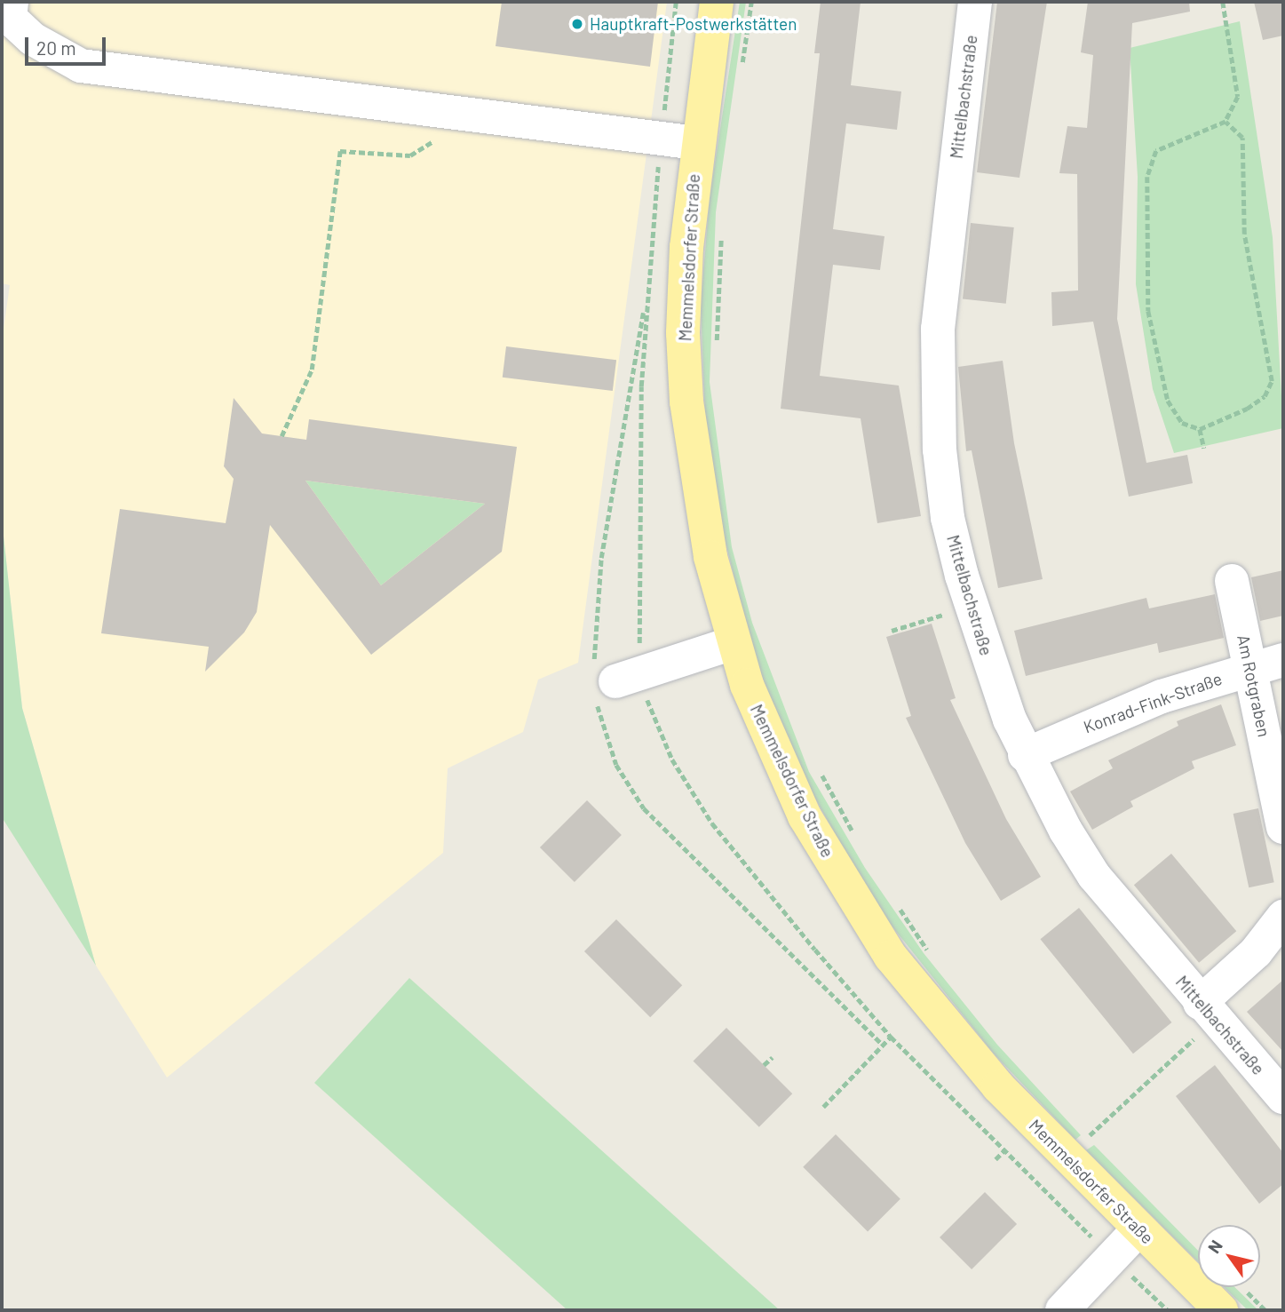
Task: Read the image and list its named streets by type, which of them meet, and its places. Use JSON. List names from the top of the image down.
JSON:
{
  "streets": {
    "main road": ["Memmelsdorfer Straße"],
    "street": ["Mittelbachstraße", "Am Rotgraben", "Konrad-Fink-Straße"]
  },
  "crossings": [
    ["Mittelbachstraße", "Konrad-Fink-Straße"],
    ["Am Rotgraben", "Konrad-Fink-Straße"]
  ],
  "places": ["Hauptkraft-Postwerkstätten"],
  "scale_bar": "20 m",
  "north": "top left"
}
